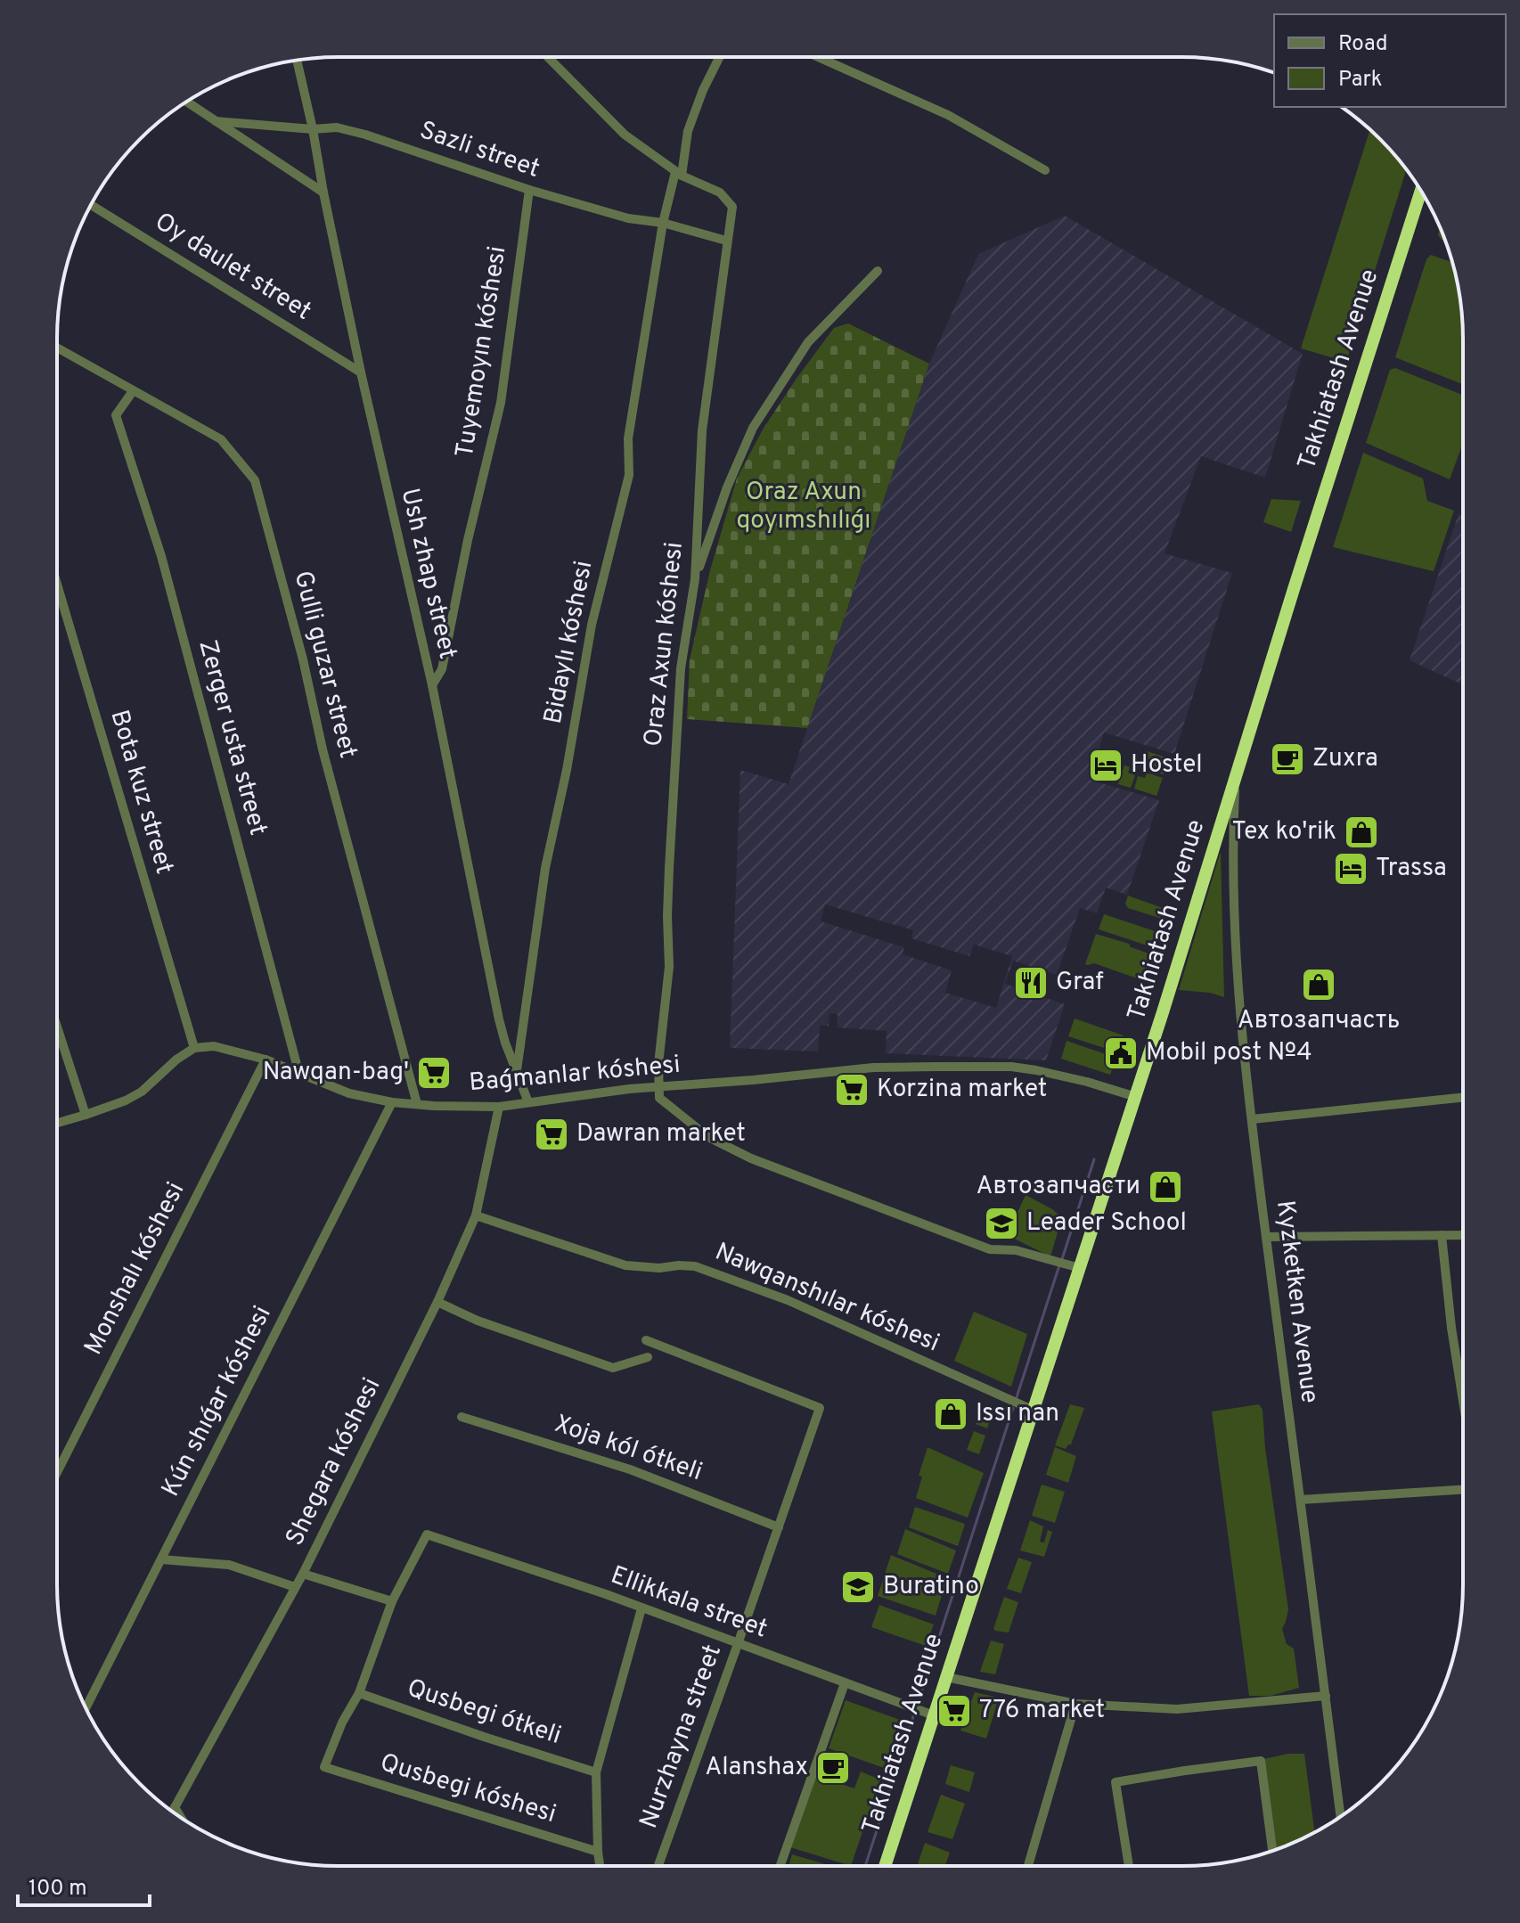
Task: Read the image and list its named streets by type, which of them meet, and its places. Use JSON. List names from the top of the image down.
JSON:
{
  "streets": {
    "highway": ["Takhiatash Avenue"],
    "street": [
      "Sazli street",
      "Oy daulet street",
      "Tuyemoyın kóshesi",
      "Ush zhap street",
      "Bidaylı kóshesi",
      "Oraz Axun kóshesi",
      "Gulli guzar street",
      "Zerger usta street",
      "Bota kuz street",
      "Baǵmanlar kóshesi",
      "Monshalı kóshesi",
      "Nawqanshılar kóshesi",
      "Kyzketken Avenue",
      "Kún shıǵar kóshesi",
      "Xoja kól ótkeli",
      "Shegara kóshesi",
      "Ellikkala street",
      "Qusbegi ótkeli",
      "Nurzhayna street",
      "Qusbegi kóshesi"
    ]
  },
  "crossings": [
    ["Sazli street", "Tuyemoyın kóshesi"],
    ["Sazli street", "Ush zhap street"],
    ["Sazli street", "Bidaylı kóshesi"],
    ["Sazli street", "Oraz Axun kóshesi"],
    ["Oy daulet street", "Ush zhap street"],
    ["Tuyemoyın kóshesi", "Ush zhap street"],
    ["Takhiatash Avenue", "Baǵmanlar kóshesi"],
    ["Takhiatash Avenue", "Nawqanshılar kóshesi"],
    ["Takhiatash Avenue", "Kyzketken Avenue"],
    ["Takhiatash Avenue", "Ellikkala street"],
    ["Ush zhap street", "Bidaylı kóshesi"],
    ["Ush zhap street", "Baǵmanlar kóshesi"],
    ["Bidaylı kóshesi", "Oraz Axun kóshesi"],
    ["Oraz Axun kóshesi", "Baǵmanlar kóshesi"],
    ["Gulli guzar street", "Zerger usta street"],
    ["Gulli guzar street", "Baǵmanlar kóshesi"],
    ["Zerger usta street", "Baǵmanlar kóshesi"],
    ["Bota kuz street", "Baǵmanlar kóshesi"],
    ["Baǵmanlar kóshesi", "Monshalı kóshesi"],
    ["Baǵmanlar kóshesi", "Kún shıǵar kóshesi"],
    ["Baǵmanlar kóshesi", "Shegara kóshesi"],
    ["Nawqanshılar kóshesi", "Shegara kóshesi"],
    ["Xoja kól ótkeli", "Nurzhayna street"],
    ["Ellikkala street", "Nurzhayna street"],
    ["Qusbegi ótkeli", "Qusbegi kóshesi"]
  ],
  "parks": ["Oraz Axun qoyımshılıǵı"],
  "places": {
    "cafe": ["Zuxra", "Alanshax"],
    "hotel": ["Hostel", "Trassa"],
    "shop": [
      "Tex ko'rik",
      "Автозапчасть",
      "Автозапчасти",
      "Issı nan"
    ],
    "restaurant": ["Graf"],
    "public building": ["Mobil post №4"],
    "supermarket": [
      "Nawqan-bag'",
      "Korzina market",
      "Dawran market",
      "776 market"
    ],
    "school or university": ["Leader School", "Buratino"]
  },
  "legend": ["Road", "Park"],
  "scale_bar": "100 m"
}
